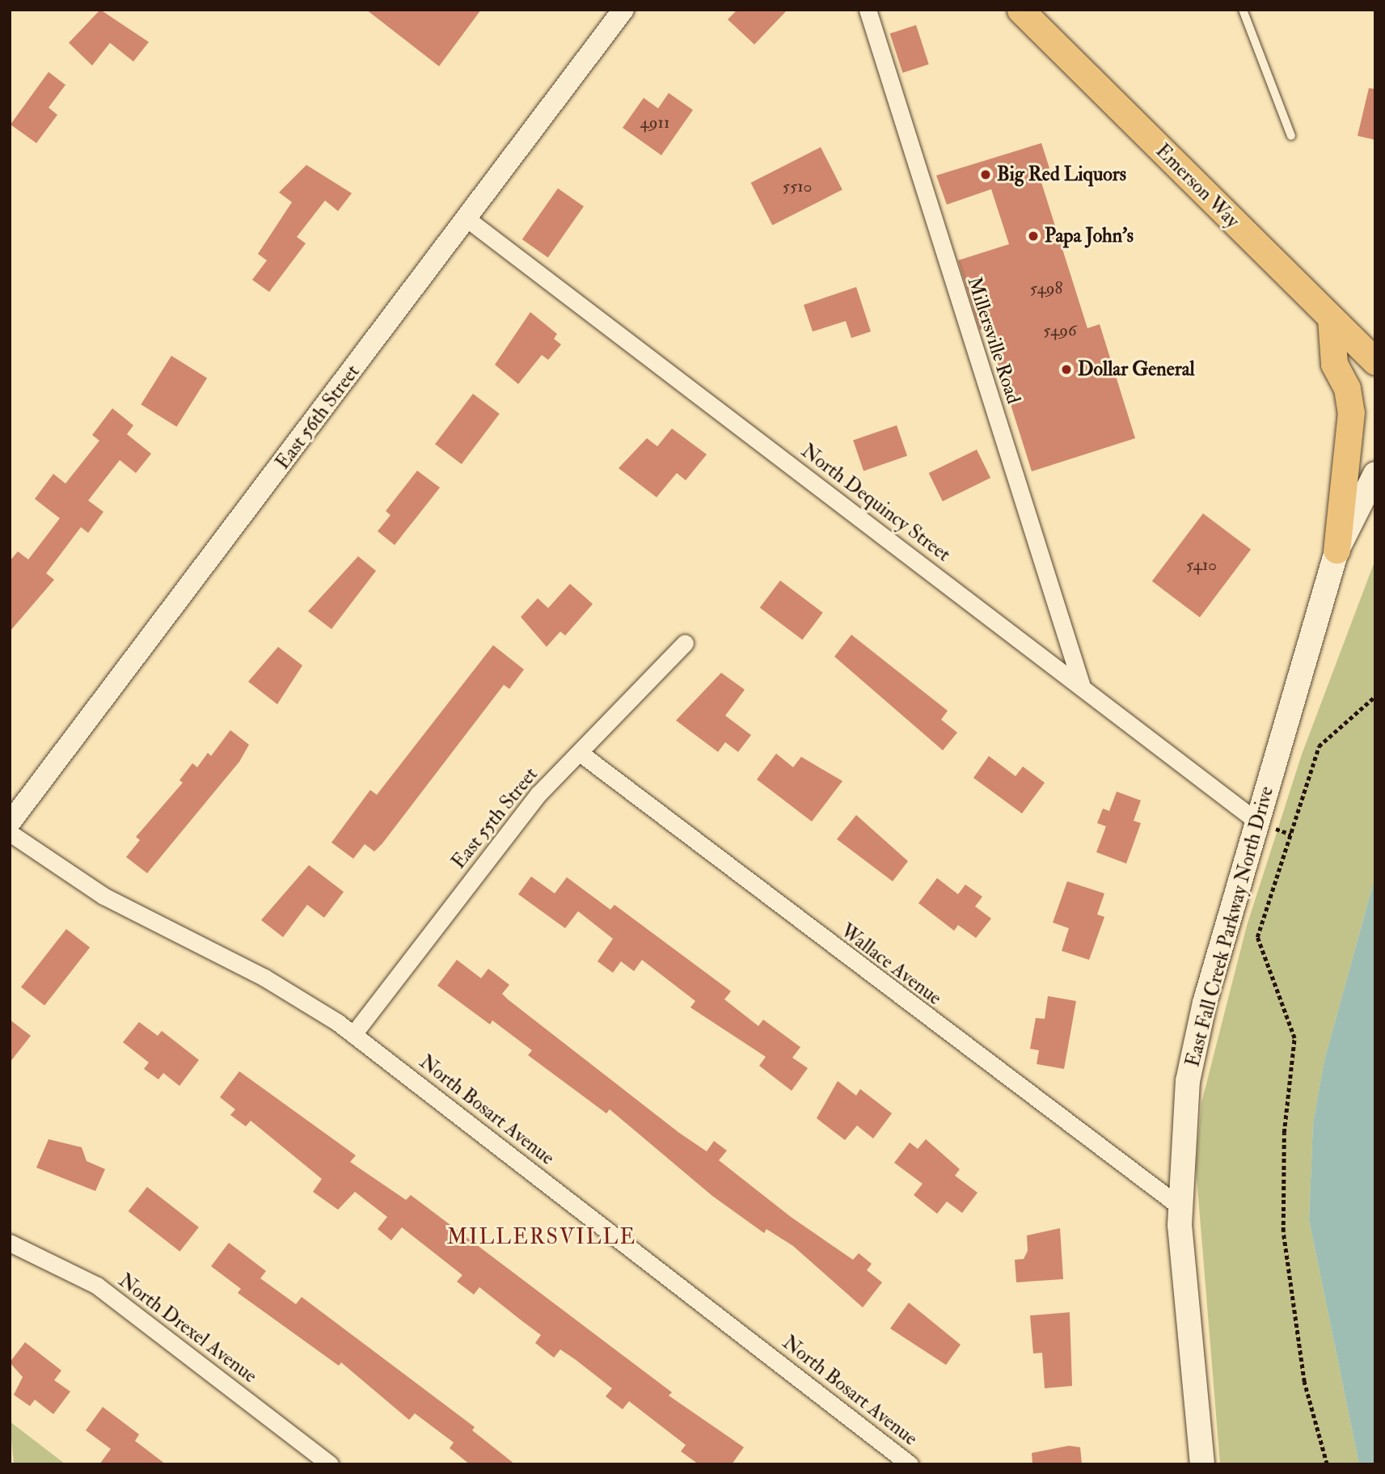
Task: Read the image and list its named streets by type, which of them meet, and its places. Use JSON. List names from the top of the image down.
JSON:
{
  "streets": {
    "main road": ["Emerson Way", "East Fall Creek Parkway North Drive"],
    "street": [
      "Millersville Road",
      "East 56th Street",
      "North Dequincy Street",
      "East 55th Street",
      "Wallace Avenue",
      "North Bosart Avenue",
      "North Drexel Avenue"
    ]
  },
  "crossings": [
    ["Millersville Road", "North Dequincy Street"],
    ["East 56th Street", "North Dequincy Street"],
    ["North Dequincy Street", "East Fall Creek Parkway North Drive"],
    ["East 55th Street", "Wallace Avenue"],
    ["East 55th Street", "North Bosart Avenue"],
    ["East Fall Creek Parkway North Drive", "Wallace Avenue"]
  ],
  "districts": ["MILLERSVILLE"],
  "places": ["Big Red Liquors", "Papa John's", "Dollar General"],
  "house_numbers": [
    "4911",
    "5510",
    "5498",
    "5496",
    "5410"
  ]
}
